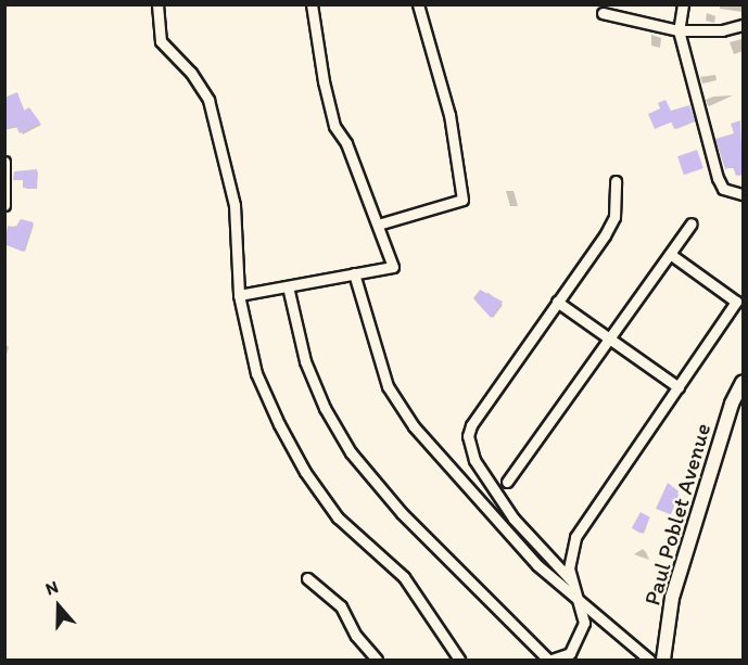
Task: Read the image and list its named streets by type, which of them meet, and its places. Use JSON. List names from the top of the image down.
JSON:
{
  "streets": {
    "main road": ["Paul Poblet Avenue"]
  },
  "north": "top"
}
